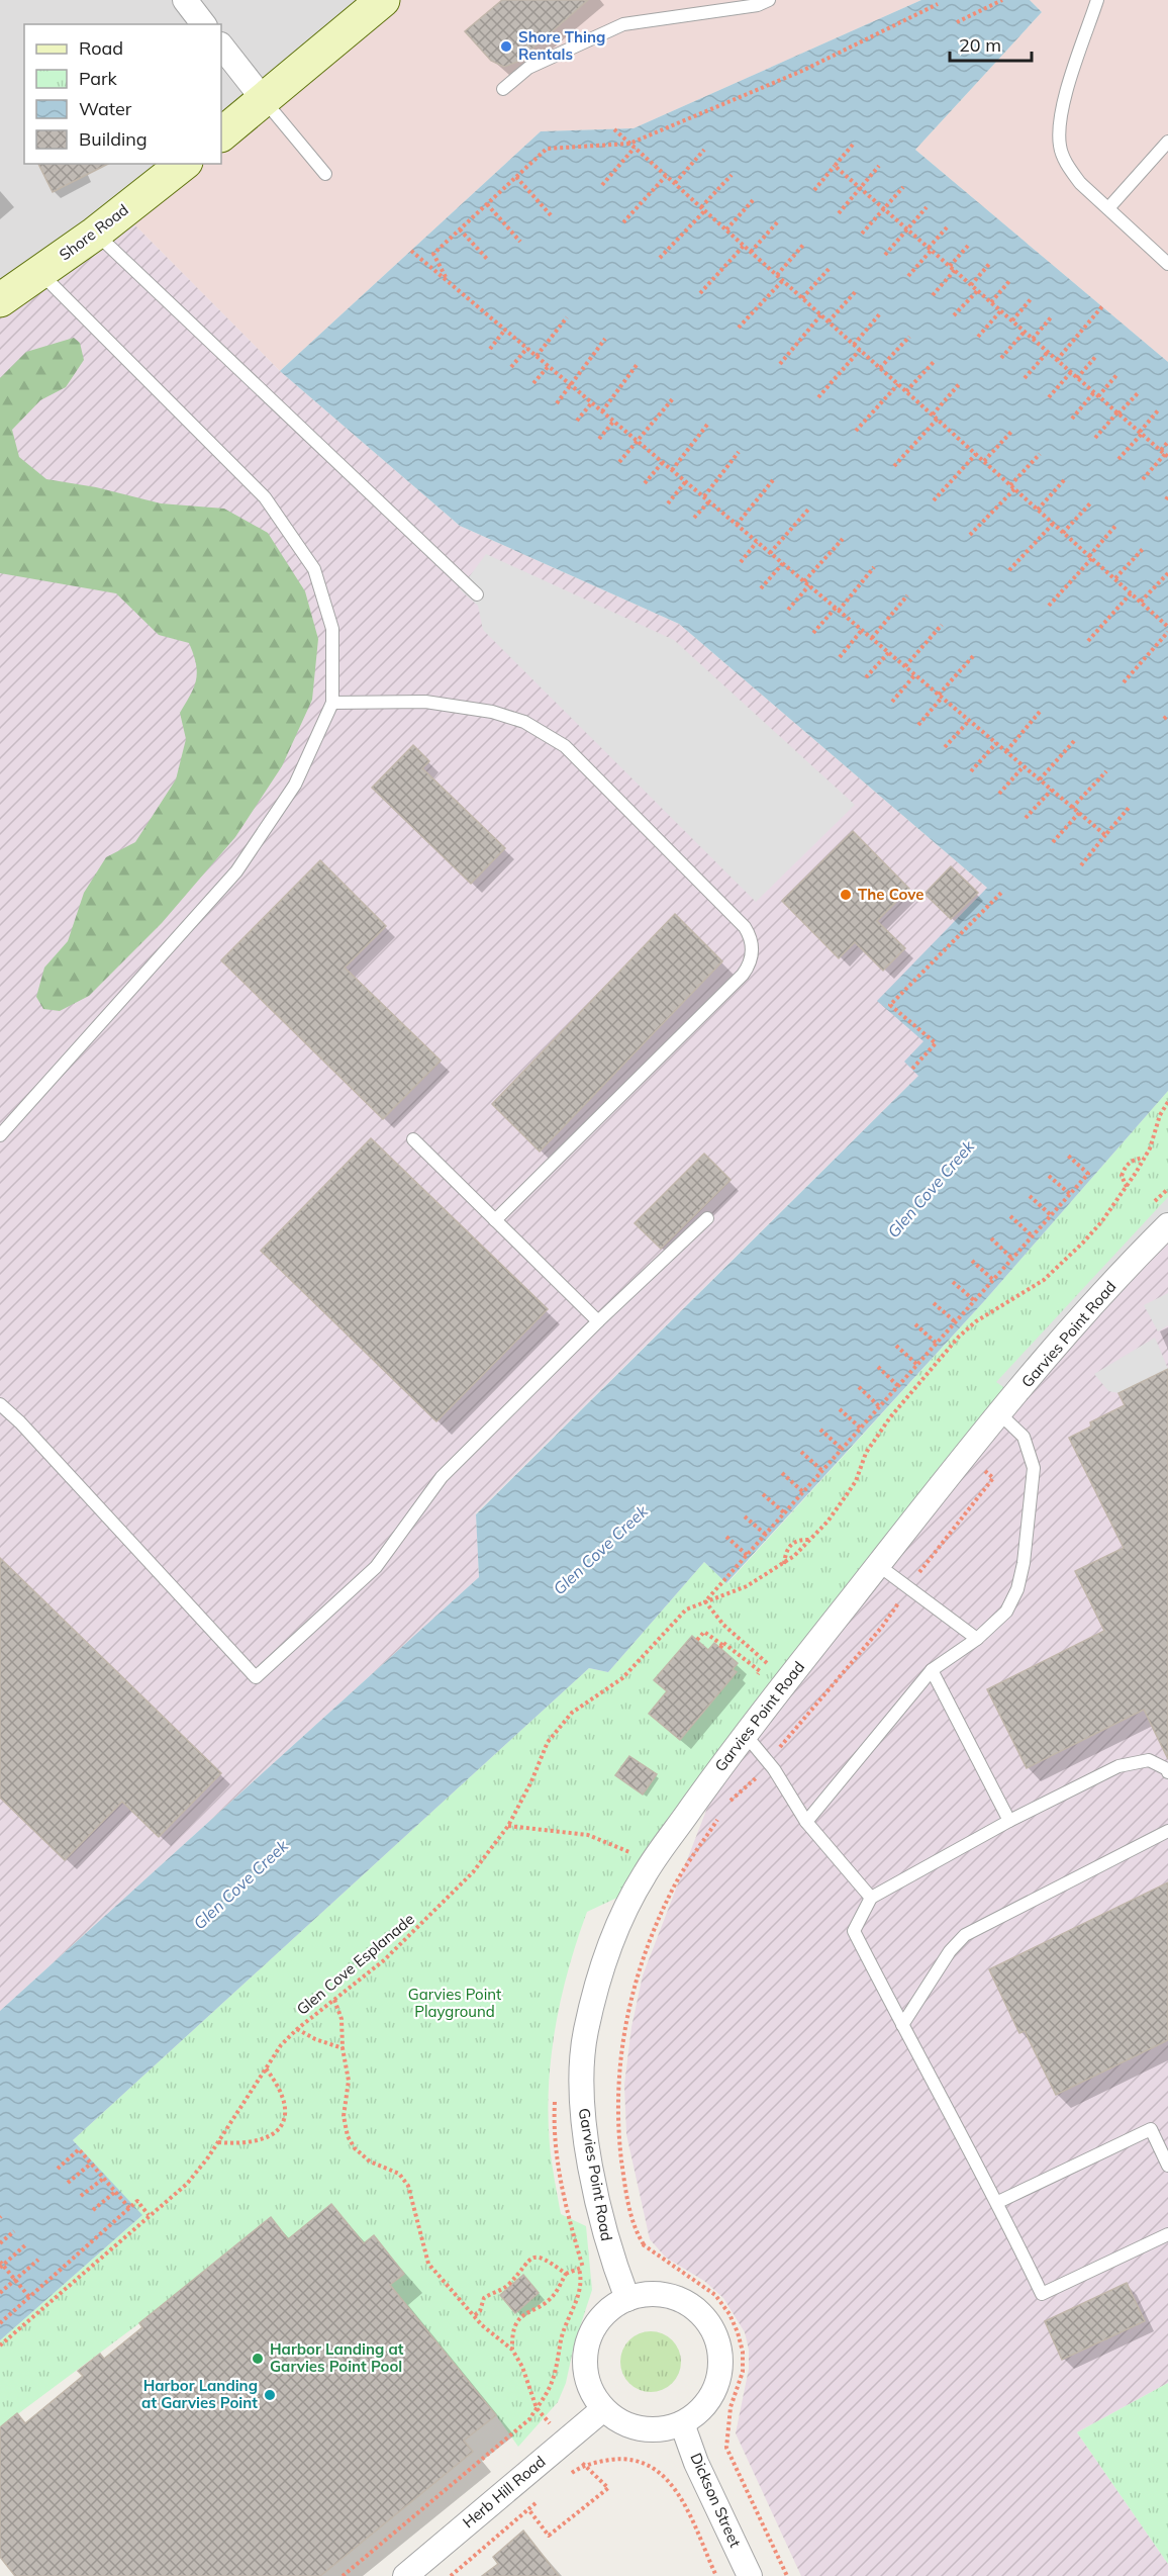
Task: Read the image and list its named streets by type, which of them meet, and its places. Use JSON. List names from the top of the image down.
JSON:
{
  "streets": {
    "main road": ["Shore Road"],
    "street": ["Garvies Point Road", "Herb Hill Road", "Dickson Street"],
    "path": ["Glen Cove Esplanade"]
  },
  "crossings": [
    ["Garvies Point Road", "Herb Hill Road"],
    ["Garvies Point Road", "Dickson Street"],
    ["Herb Hill Road", "Dickson Street"]
  ],
  "water": ["Glen Cove Creek"],
  "parks": ["Garvies Point Playground"],
  "places": [
    "Shore Thing Rentals",
    "The Cove",
    "Harbor Landing at Garvies Point Pool",
    "Harbor Landing at Garvies Point"
  ],
  "legend": [
    "Road",
    "Park",
    "Water",
    "Building"
  ],
  "scale_bar": "20 m"
}
